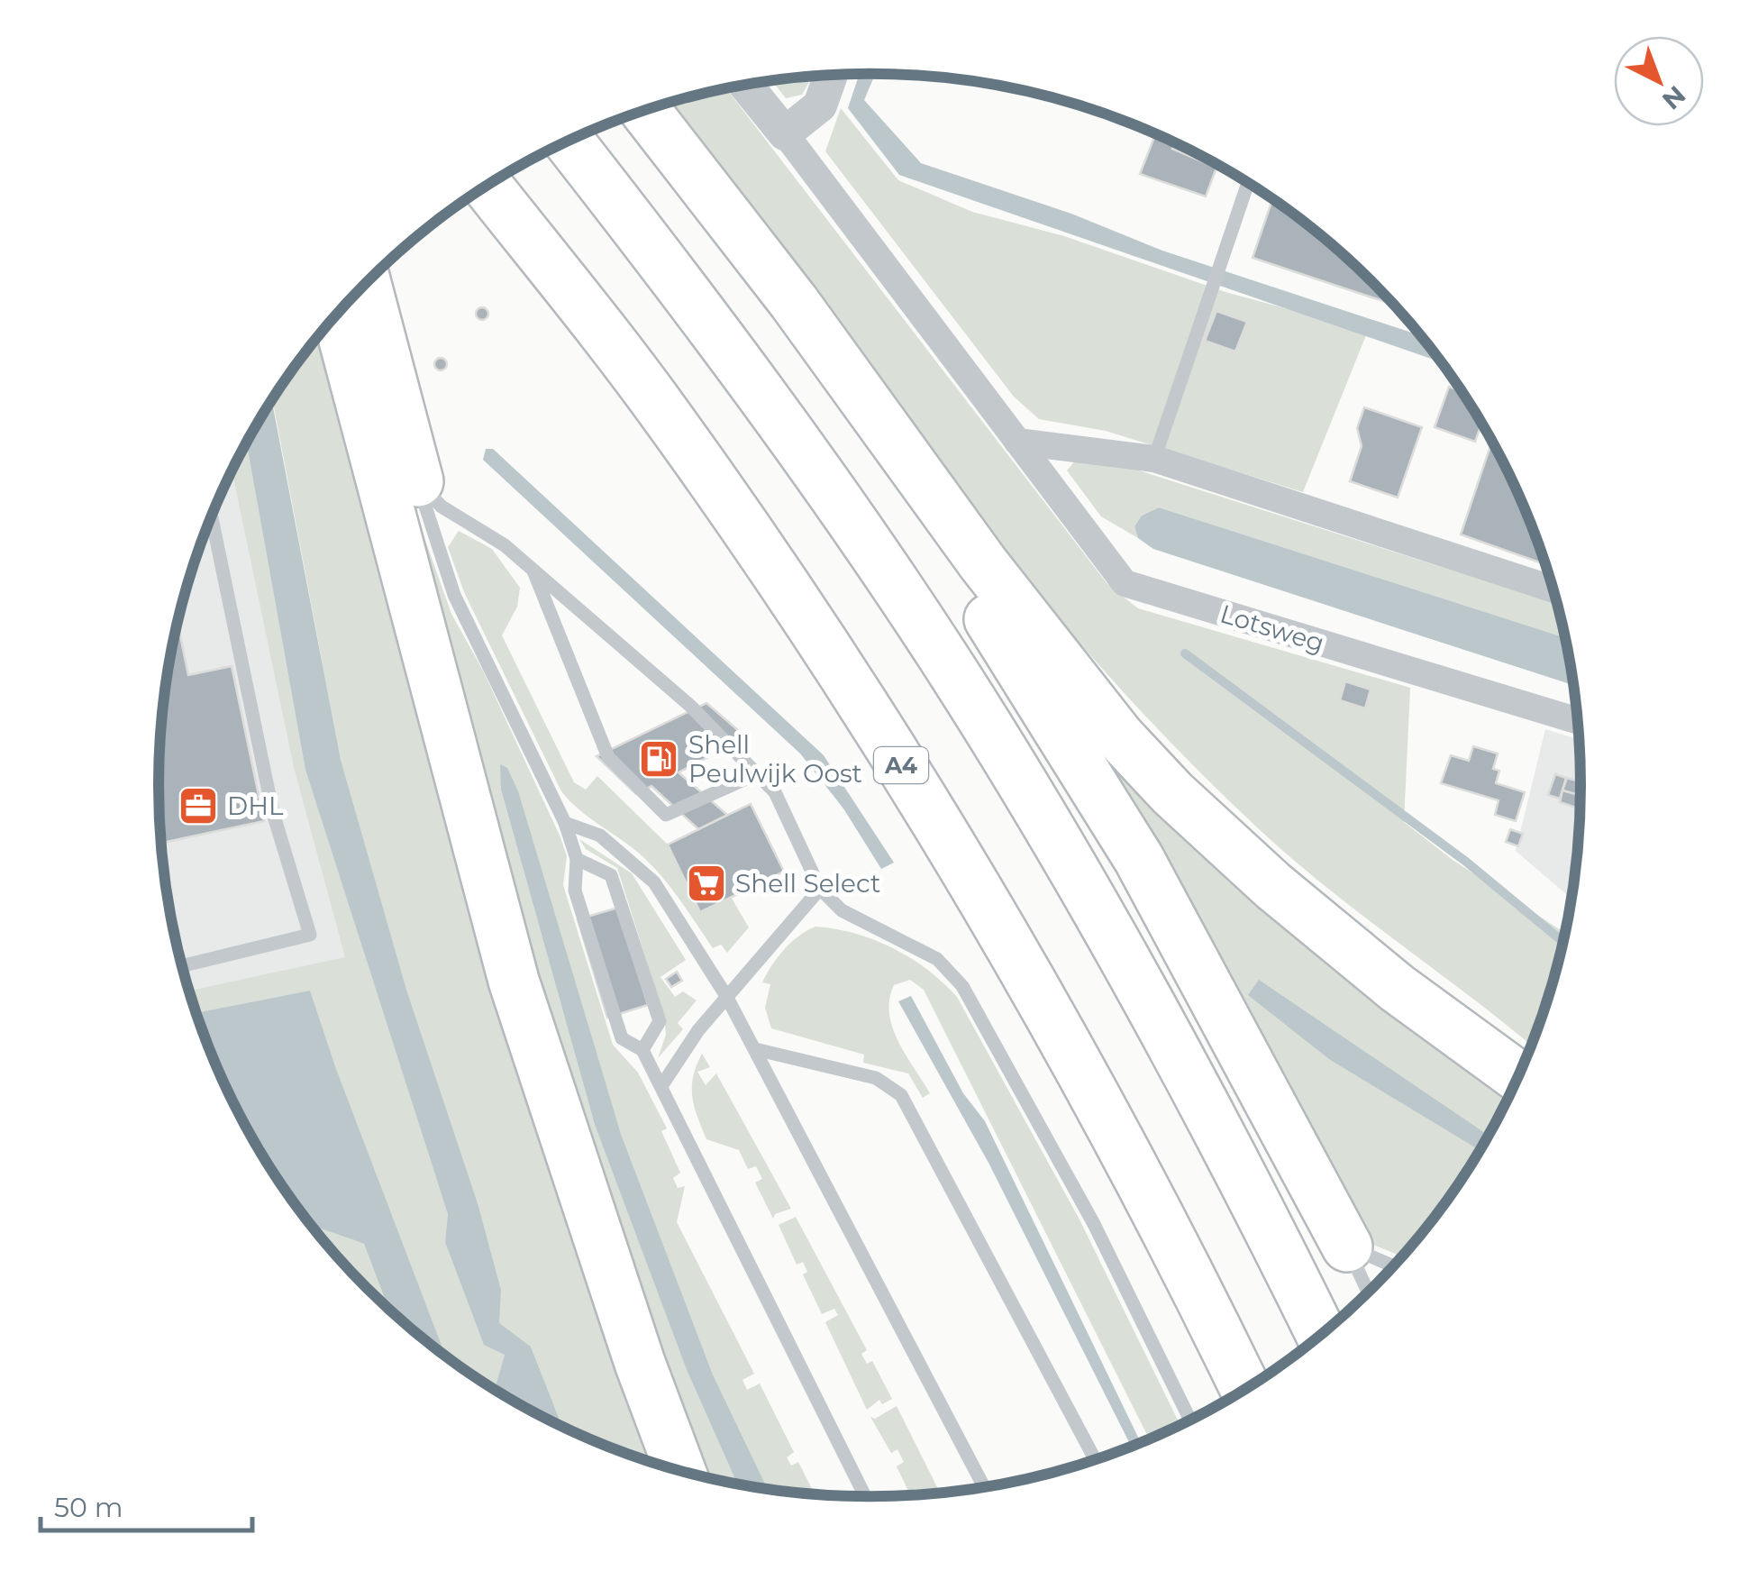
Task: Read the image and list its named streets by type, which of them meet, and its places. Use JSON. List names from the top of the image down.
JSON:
{
  "streets": {
    "highway": ["A4"],
    "street": ["Lotsweg"]
  },
  "places": {
    "fuel station": ["Shell Peulwijk Oost"],
    "office": ["DHL"],
    "supermarket": ["Shell Select"]
  },
  "scale_bar": "50 m",
  "north": "bottom right"
}
